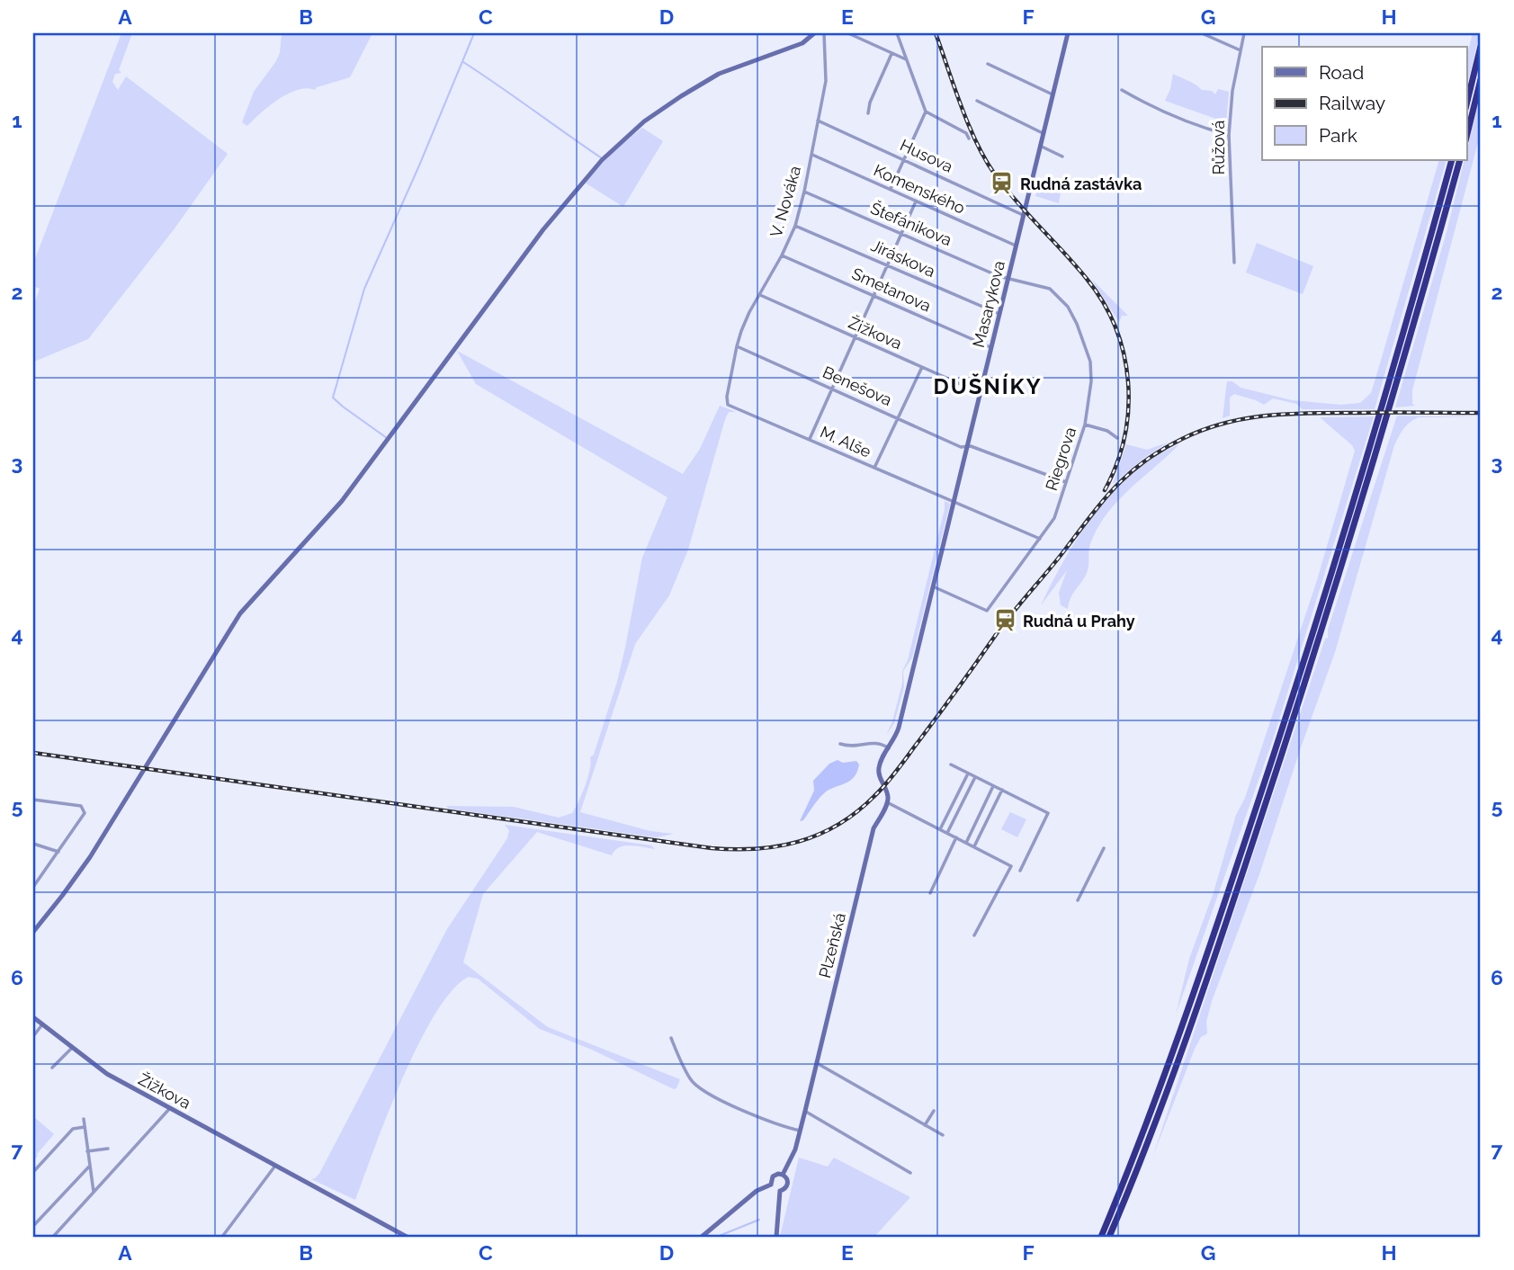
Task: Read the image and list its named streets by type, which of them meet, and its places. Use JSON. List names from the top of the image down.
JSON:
{
  "streets": {
    "street": [
      "Růžová",
      "Husova",
      "Komenského",
      "V. Nováka",
      "Štefánikova",
      "Jiráskova",
      "Smetanova",
      "Masarykova",
      "Žižkova",
      "Benešova",
      "M. Alše",
      "Riegrova",
      "Plzeňská"
    ]
  },
  "crossings": [
    ["Husova", "V. Nováka"],
    ["Husova", "Masarykova"],
    ["Komenského", "V. Nováka"],
    ["Komenského", "Masarykova"],
    ["V. Nováka", "Štefánikova"],
    ["V. Nováka", "Jiráskova"],
    ["V. Nováka", "Smetanova"],
    ["V. Nováka", "Žižkova"],
    ["V. Nováka", "Benešova"],
    ["V. Nováka", "M. Alše"],
    ["Štefánikova", "Masarykova"],
    ["Štefánikova", "Riegrova"],
    ["Jiráskova", "Masarykova"],
    ["Smetanova", "Masarykova"],
    ["Masarykova", "Žižkova"],
    ["Masarykova", "Benešova"],
    ["Masarykova", "M. Alše"],
    ["Masarykova", "Riegrova"],
    ["Benešova", "Riegrova"],
    ["M. Alše", "Riegrova"]
  ],
  "districts": ["DUŠNÍKY"],
  "places": {
    "station": ["Rudná zastávka", "Rudná u Prahy"]
  },
  "legend": ["Road", "Railway", "Park"],
  "grid": {
    "columns": [
      "A",
      "B",
      "C",
      "D",
      "E",
      "F",
      "G",
      "H"
    ],
    "rows": [
      "1",
      "2",
      "3",
      "4",
      "5",
      "6",
      "7"
    ]
  }
}
